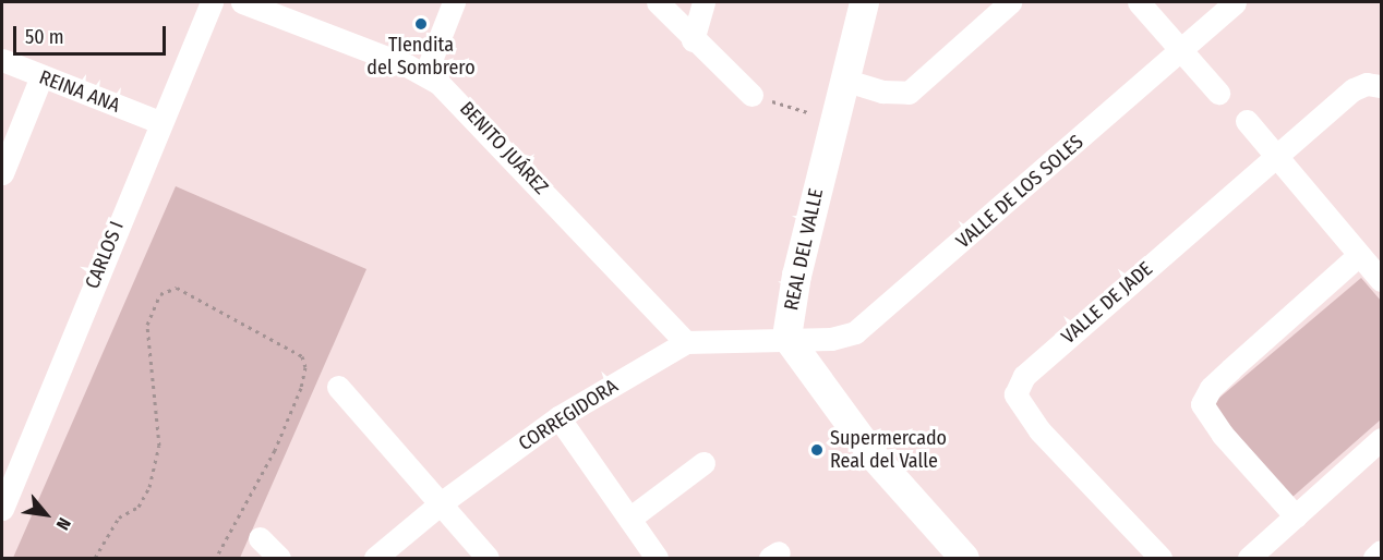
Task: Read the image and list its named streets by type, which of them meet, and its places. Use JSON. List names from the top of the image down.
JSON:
{
  "streets": {
    "street": [
      "REINA ANA",
      "BENITO JUÁREZ",
      "VALLE DE LOS SOLES",
      "REAL DEL VALLE",
      "CARLOS I",
      "VALLE DE JADE",
      "CORREGIDORA"
    ]
  },
  "crossings": [
    ["REINA ANA", "CARLOS I"],
    ["BENITO JUÁREZ", "CORREGIDORA"],
    ["VALLE DE LOS SOLES", "REAL DEL VALLE"],
    ["VALLE DE LOS SOLES", "CORREGIDORA"],
    ["REAL DEL VALLE", "CORREGIDORA"]
  ],
  "places": ["TIendita del Sombrero", "Supermercado Real del Valle"],
  "scale_bar": "50 m",
  "north": "bottom right"
}
